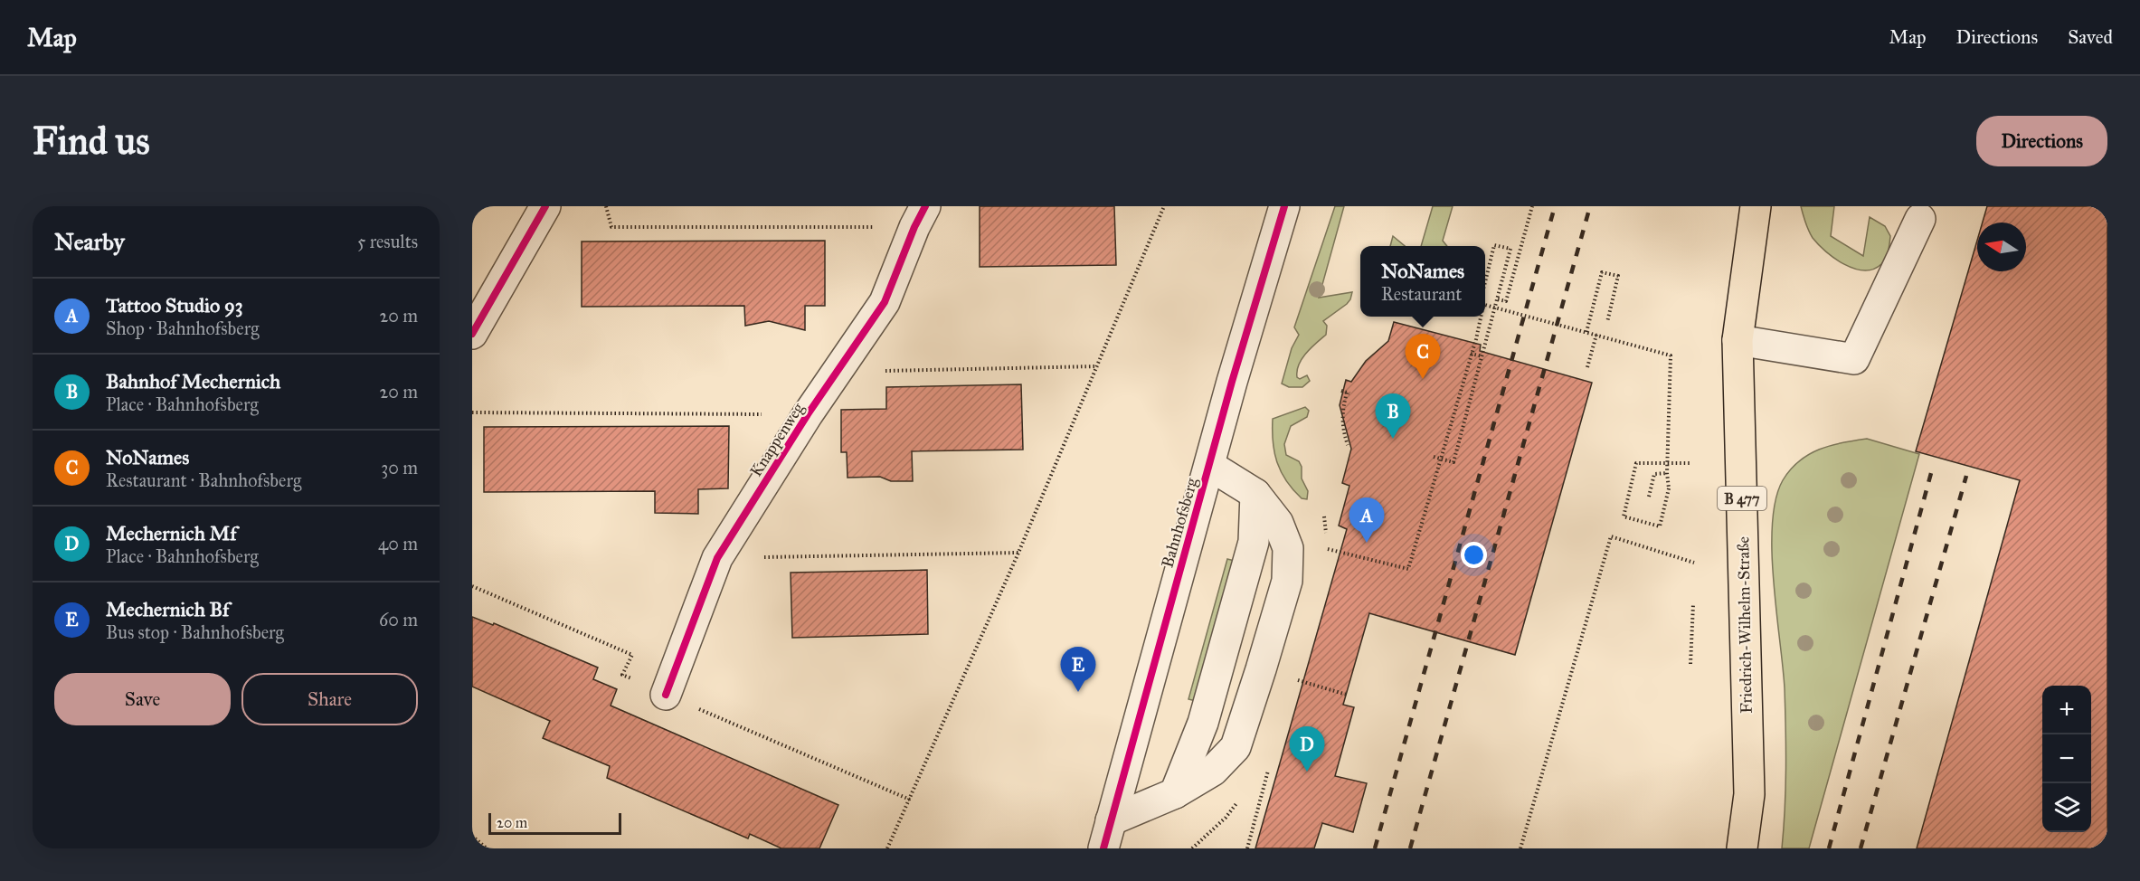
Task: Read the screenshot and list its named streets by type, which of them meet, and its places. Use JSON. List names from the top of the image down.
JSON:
{
  "streets": {
    "main road": ["B 477", "Friedrich-Wilhelm-Straße"],
    "street": ["Knappenweg", "Bahnhofsberg"]
  },
  "scale_bar": "20 m",
  "north": "left",
  "page": {
    "header": "Map",
    "nav": ["Map", "Directions", "Saved"],
    "buttons": [
      "Directions",
      ["Save", "Share"]
    ],
    "title": "Find us",
    "heading": ["Nearby", "5 results"],
    "popup": ["NoNames", "Restaurant"],
    "list": [
      {
        "mark": "A",
        "name": "Tattoo Studio 93",
        "note": "Shop · Bahnhofsberg",
        "value": "20 m"
      },
      {
        "mark": "B",
        "name": "Bahnhof Mechernich",
        "note": "Place · Bahnhofsberg",
        "value": "20 m"
      },
      {
        "mark": "C",
        "name": "NoNames",
        "note": "Restaurant · Bahnhofsberg",
        "value": "30 m"
      },
      {
        "mark": "D",
        "name": "Mechernich Mf",
        "note": "Place · Bahnhofsberg",
        "value": "40 m"
      },
      {
        "mark": "E",
        "name": "Mechernich Bf",
        "note": "Bus stop · Bahnhofsberg",
        "value": "60 m"
      }
    ],
    "pins": [
      "C",
      "B",
      "A",
      "E",
      "D"
    ],
    "map_buttons": ["+", "−"],
    "scale": "20 m"
  }
}
